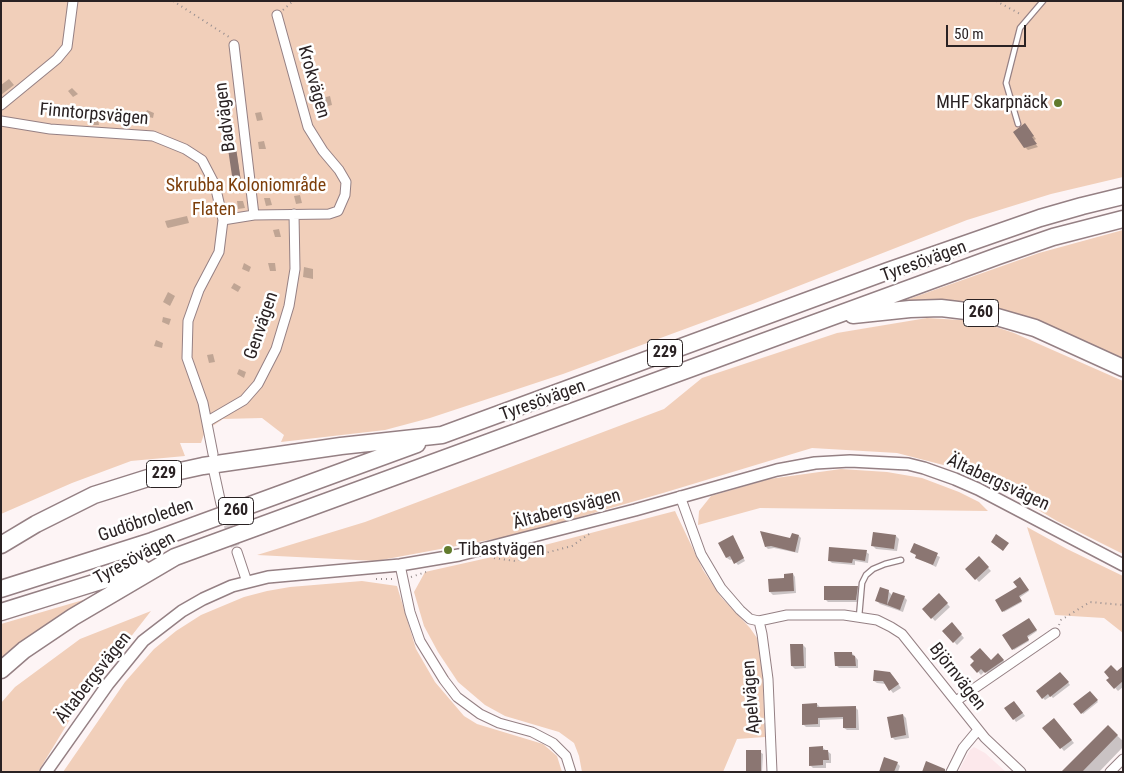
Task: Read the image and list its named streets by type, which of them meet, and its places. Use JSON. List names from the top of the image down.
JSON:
{
  "streets": {
    "highway": [
      "Tyresövägen",
      "260",
      "229",
      "Gudöbroleden"
    ],
    "street": [
      "Krokvägen",
      "Finntorpsvägen",
      "Badvägen",
      "Genvägen",
      "Ältabergsvägen",
      "Björnvägen",
      "Apelvägen"
    ]
  },
  "crossings": [
    ["Krokvägen", "Finntorpsvägen"],
    ["Krokvägen", "Badvägen"],
    ["Krokvägen", "Genvägen"],
    ["Finntorpsvägen", "Genvägen"],
    ["Tyresövägen", "260"],
    ["Tyresövägen", "Gudöbroleden"],
    ["Björnvägen", "Apelvägen"]
  ],
  "parks": ["Skrubba Koloniområde", "Flaten"],
  "places": ["MHF Skarpnäck", "Tibastvägen"],
  "scale_bar": "50 m"
}
